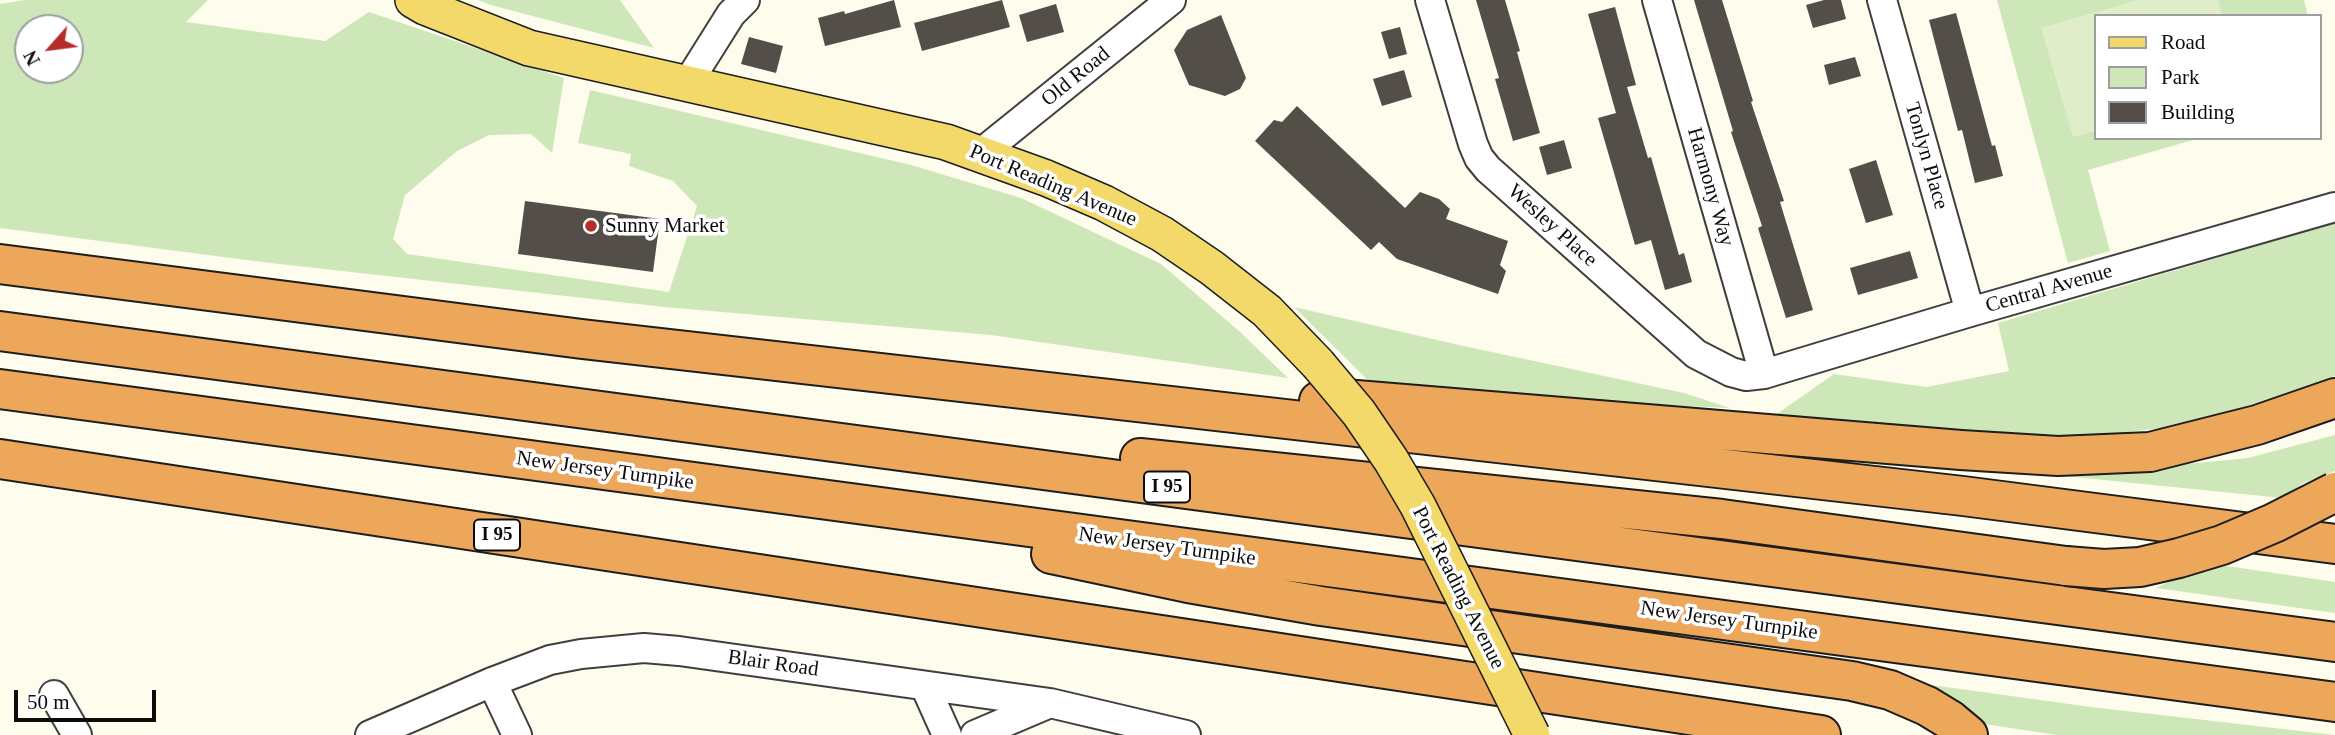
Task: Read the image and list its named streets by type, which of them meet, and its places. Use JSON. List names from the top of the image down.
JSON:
{
  "streets": {
    "highway": ["New Jersey Turnpike", "I 95"],
    "main road": ["Port Reading Avenue"],
    "street": [
      "Old Road",
      "Tonlyn Place",
      "Harmony Way",
      "Wesley Place",
      "Central Avenue",
      "Blair Road"
    ]
  },
  "crossings": [
    ["Old Road", "Port Reading Avenue"],
    ["Tonlyn Place", "Central Avenue"],
    ["Harmony Way", "Wesley Place"],
    ["Harmony Way", "Central Avenue"],
    ["Wesley Place", "Central Avenue"]
  ],
  "places": ["Sunny Market"],
  "legend": ["Road", "Park", "Building"],
  "scale_bar": "50 m",
  "north": "bottom left"
}
